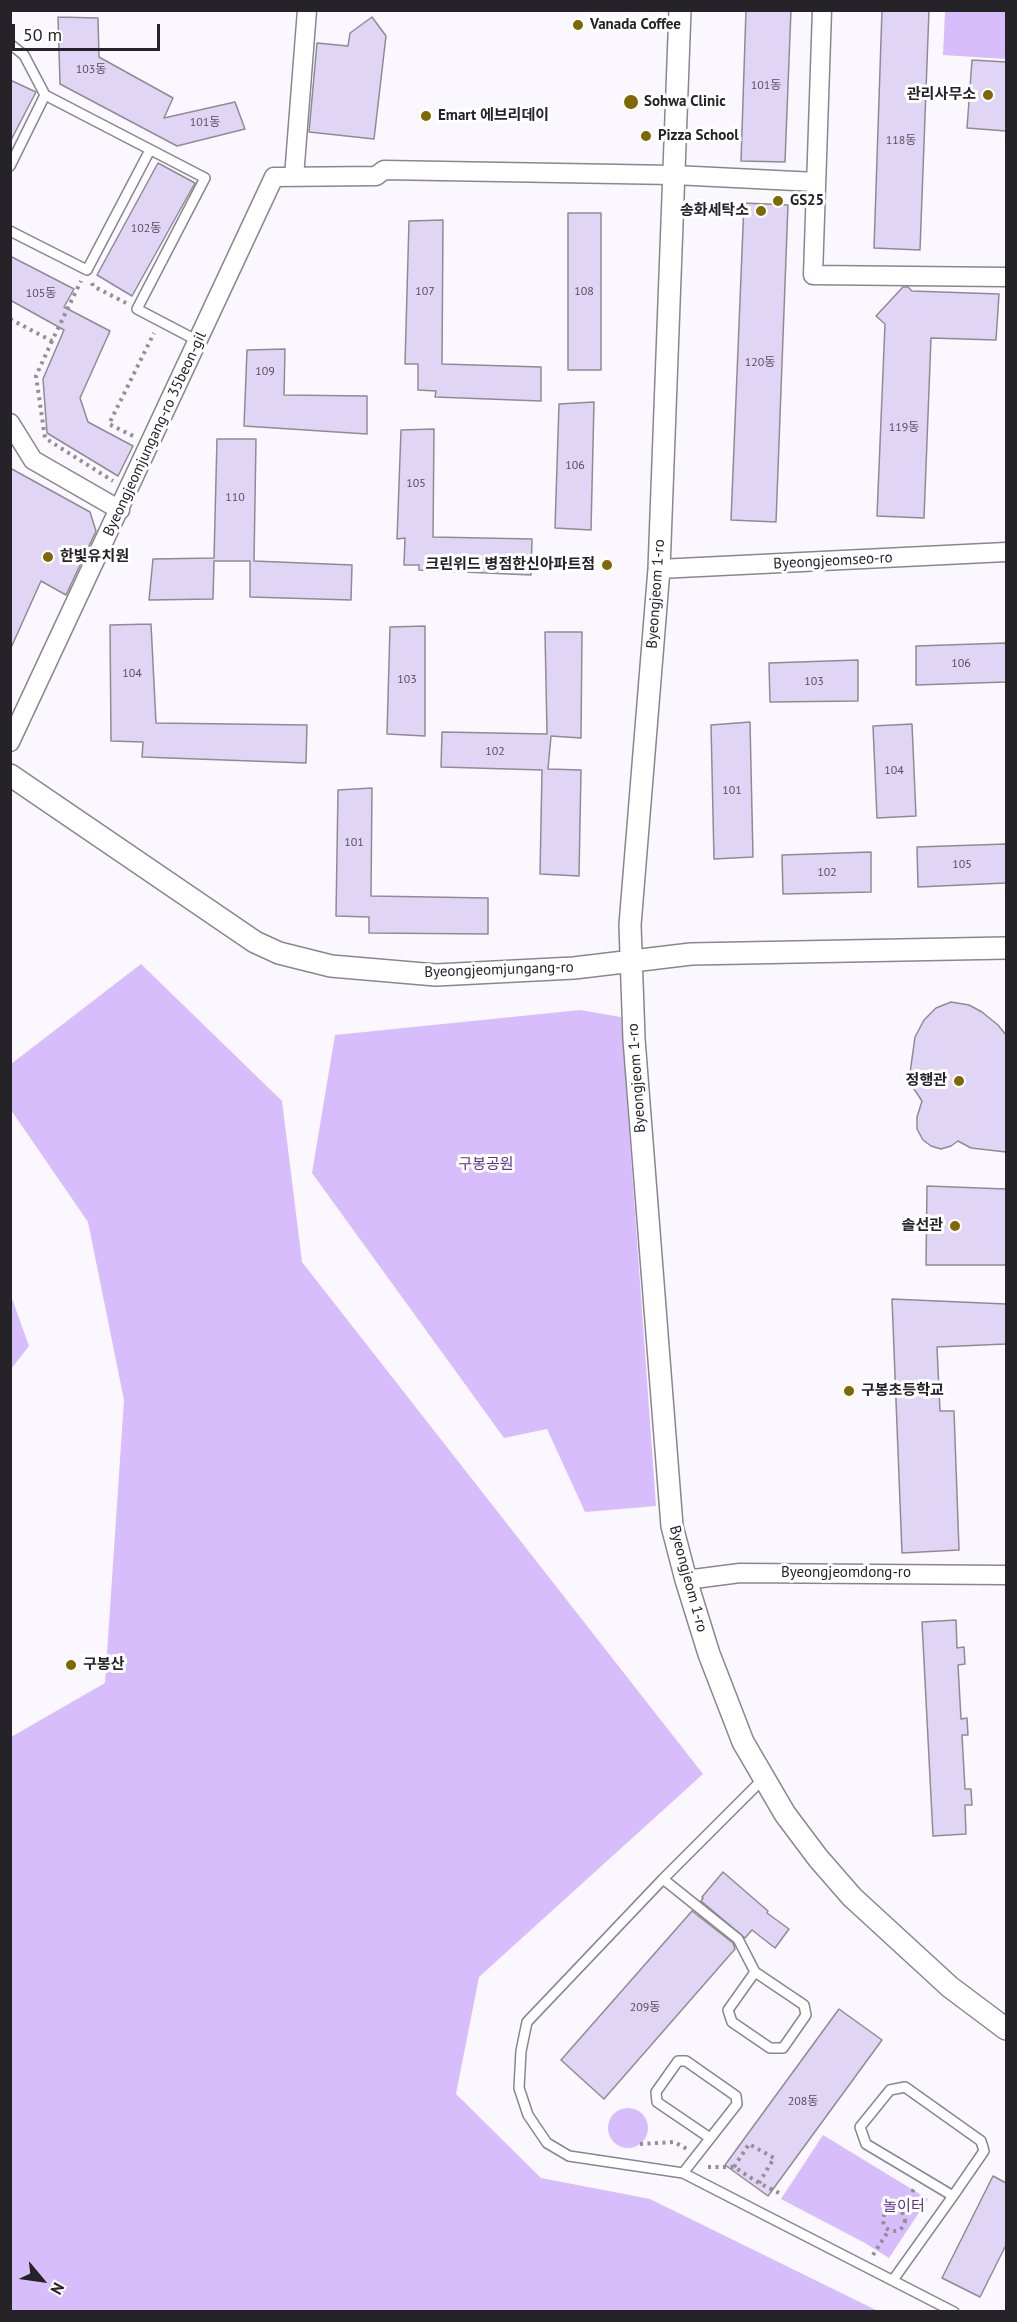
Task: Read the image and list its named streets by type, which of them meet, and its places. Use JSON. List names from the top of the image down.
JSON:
{
  "streets": {
    "street": [
      "Byeongjeomjungang-ro 35beon-gil",
      "Byeongjeomseo-ro",
      "Byeongjeom 1-ro",
      "Byeongjeomjungang-ro",
      "Byeongjeomdong-ro"
    ]
  },
  "crossings": [
    ["Byeongjeomjungang-ro 35beon-gil", "Byeongjeom 1-ro"],
    ["Byeongjeomseo-ro", "Byeongjeom 1-ro"],
    ["Byeongjeom 1-ro", "Byeongjeomjungang-ro"],
    ["Byeongjeom 1-ro", "Byeongjeomdong-ro"]
  ],
  "parks": ["구봉공원", "놀이터"],
  "places": [
    "Vanada Coffee",
    "관리사무소",
    "Sohwa Clinic",
    "Emart 에브리데이",
    "Pizza School",
    "GS25",
    "송화세탁소",
    "한빛유치원",
    "크린위드 병점한신아파트점",
    "정행관",
    "솔선관",
    "구봉초등학교",
    "구봉산"
  ],
  "house_numbers": [
    "103동",
    "101동",
    "101동",
    "118동",
    "102동",
    "107",
    "108",
    "105동",
    "120동",
    "109",
    "119동",
    "106",
    "105",
    "110",
    "106",
    "104",
    "103",
    "103",
    "102",
    "104",
    "101",
    "101",
    "105",
    "102",
    "209동",
    "208동"
  ],
  "scale_bar": "50 m",
  "north": "bottom right"
}
